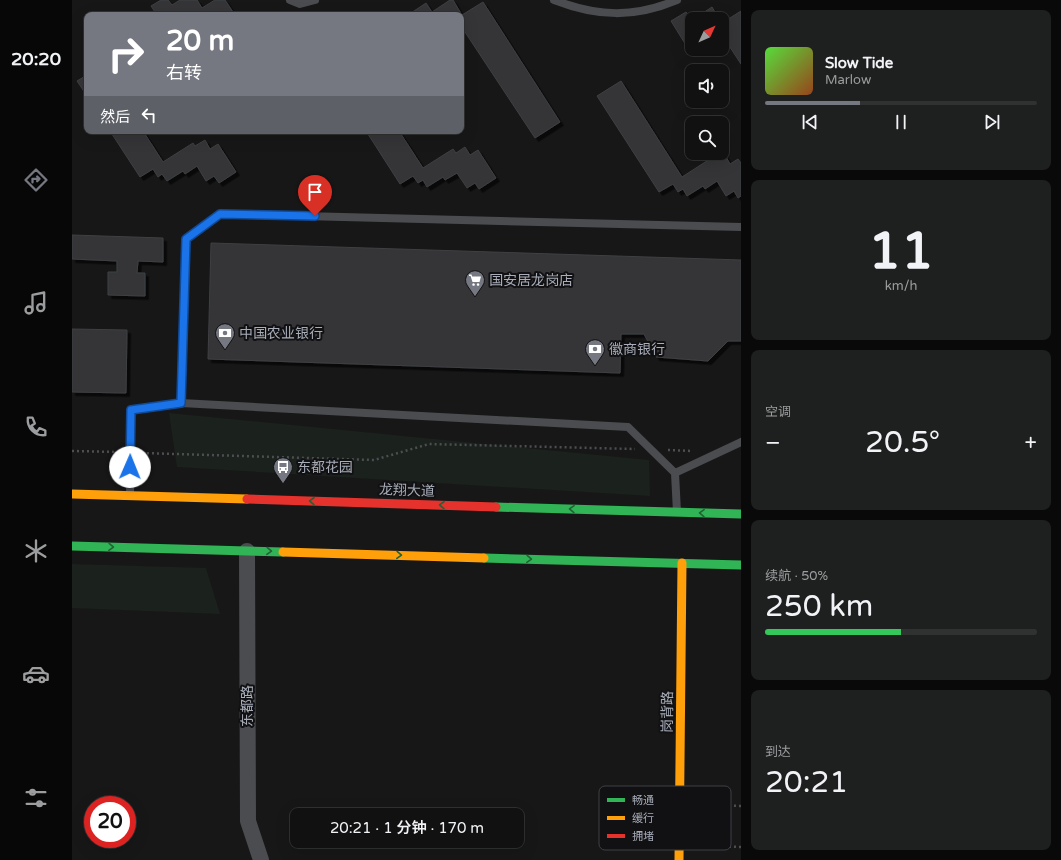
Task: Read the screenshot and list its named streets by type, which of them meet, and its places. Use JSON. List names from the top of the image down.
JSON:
{
  "streets": {
    "main road": ["龙翔大道", "岗背路"],
    "street": ["东都路"]
  },
  "places": {
    "supermarket": ["国安居龙岗店"],
    "bank": ["中国农业银行", "徽商银行"],
    "bus stop": ["东都花园"]
  },
  "legend": ["畅通", "缓行", "拥堵"],
  "north": "top right",
  "page": {
    "tabs": "20:20",
    "turn": ["20 m", "右转"],
    "song": ["Slow Tide", "Marlow"],
    "then": "然后",
    "tile": [
      ["11", "km/h"],
      "空调",
      ["续航 · 50%", "250 km"],
      ["到达", "20:21"]
    ],
    "heat": ["−", "20.5°", "+"],
    "limit": "20",
    "trip": "20:21 · 1 分钟 · 170 m"
  }
}
